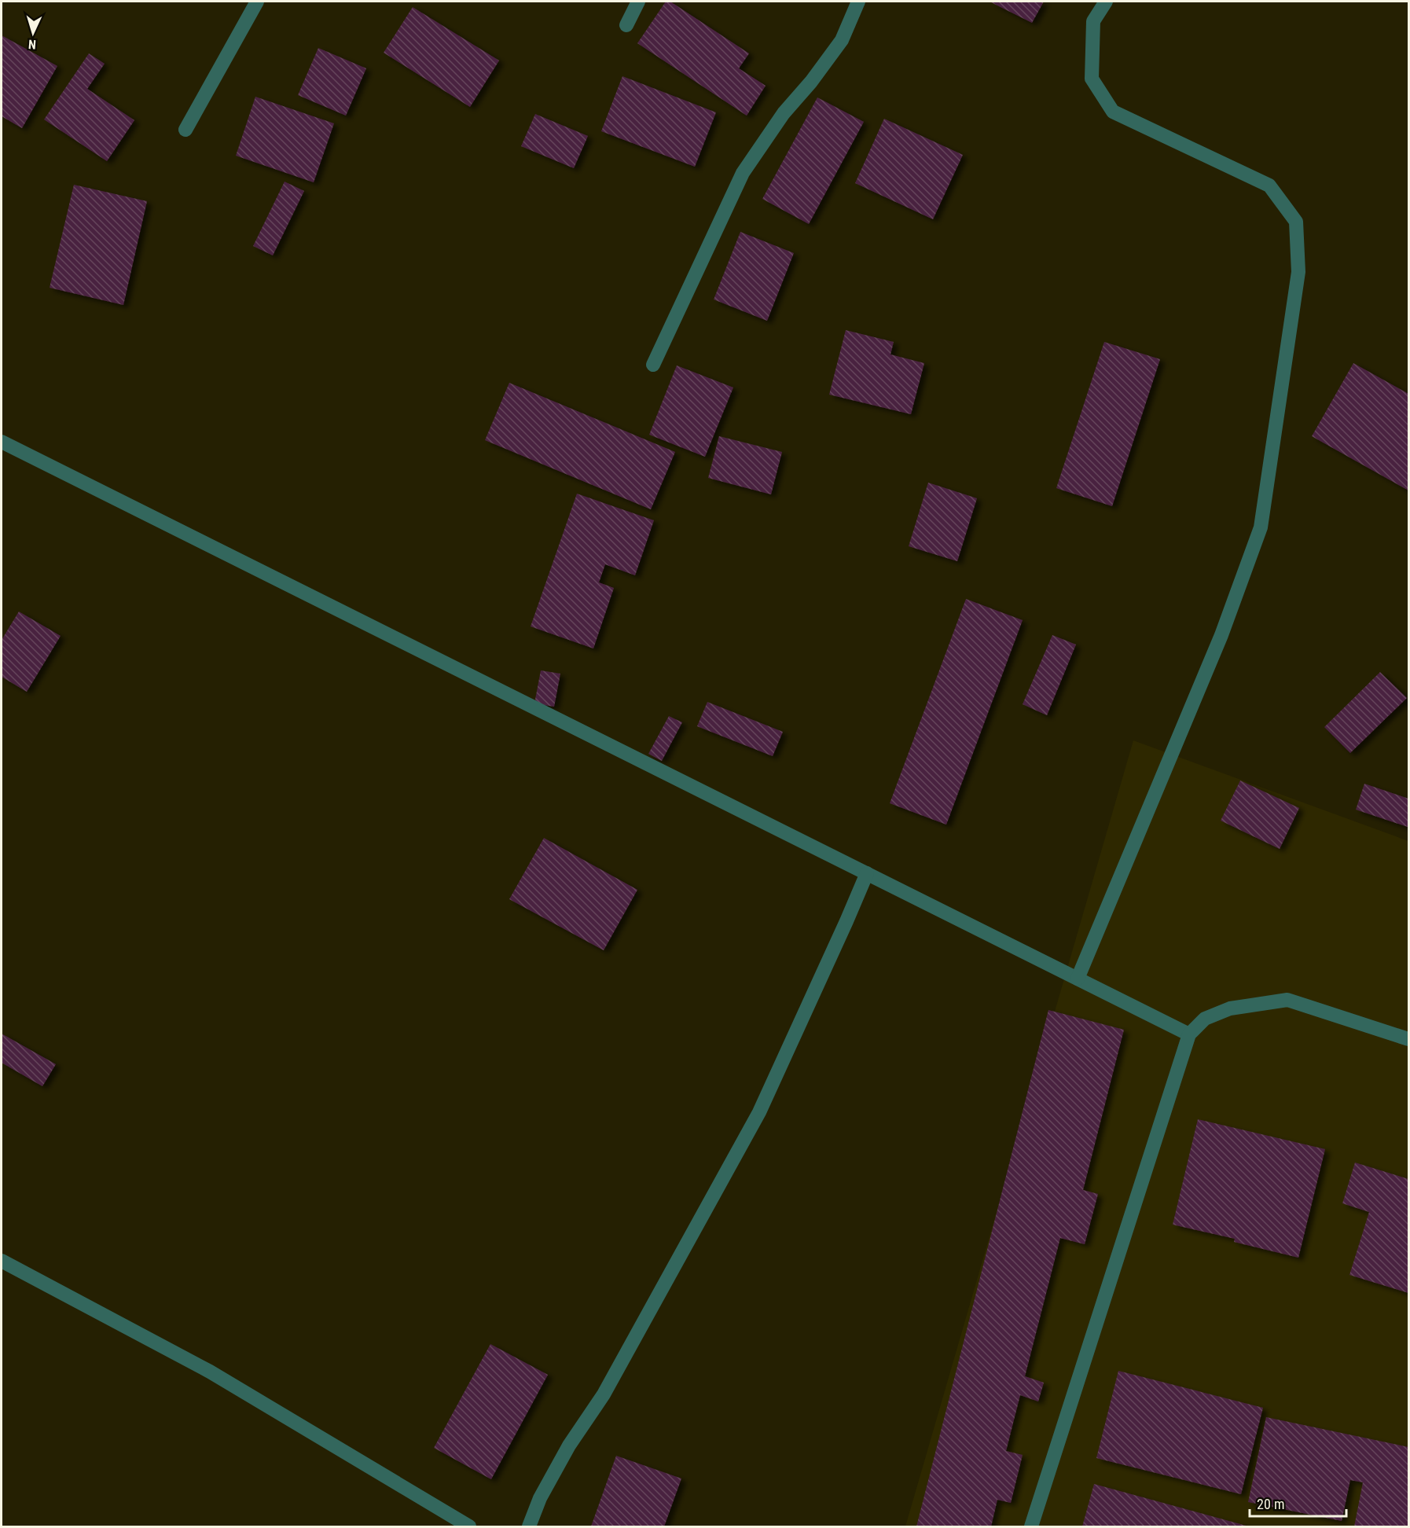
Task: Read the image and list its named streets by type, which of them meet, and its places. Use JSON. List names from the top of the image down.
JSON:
{
  "scale_bar": "20 m",
  "north": "bottom"
}
